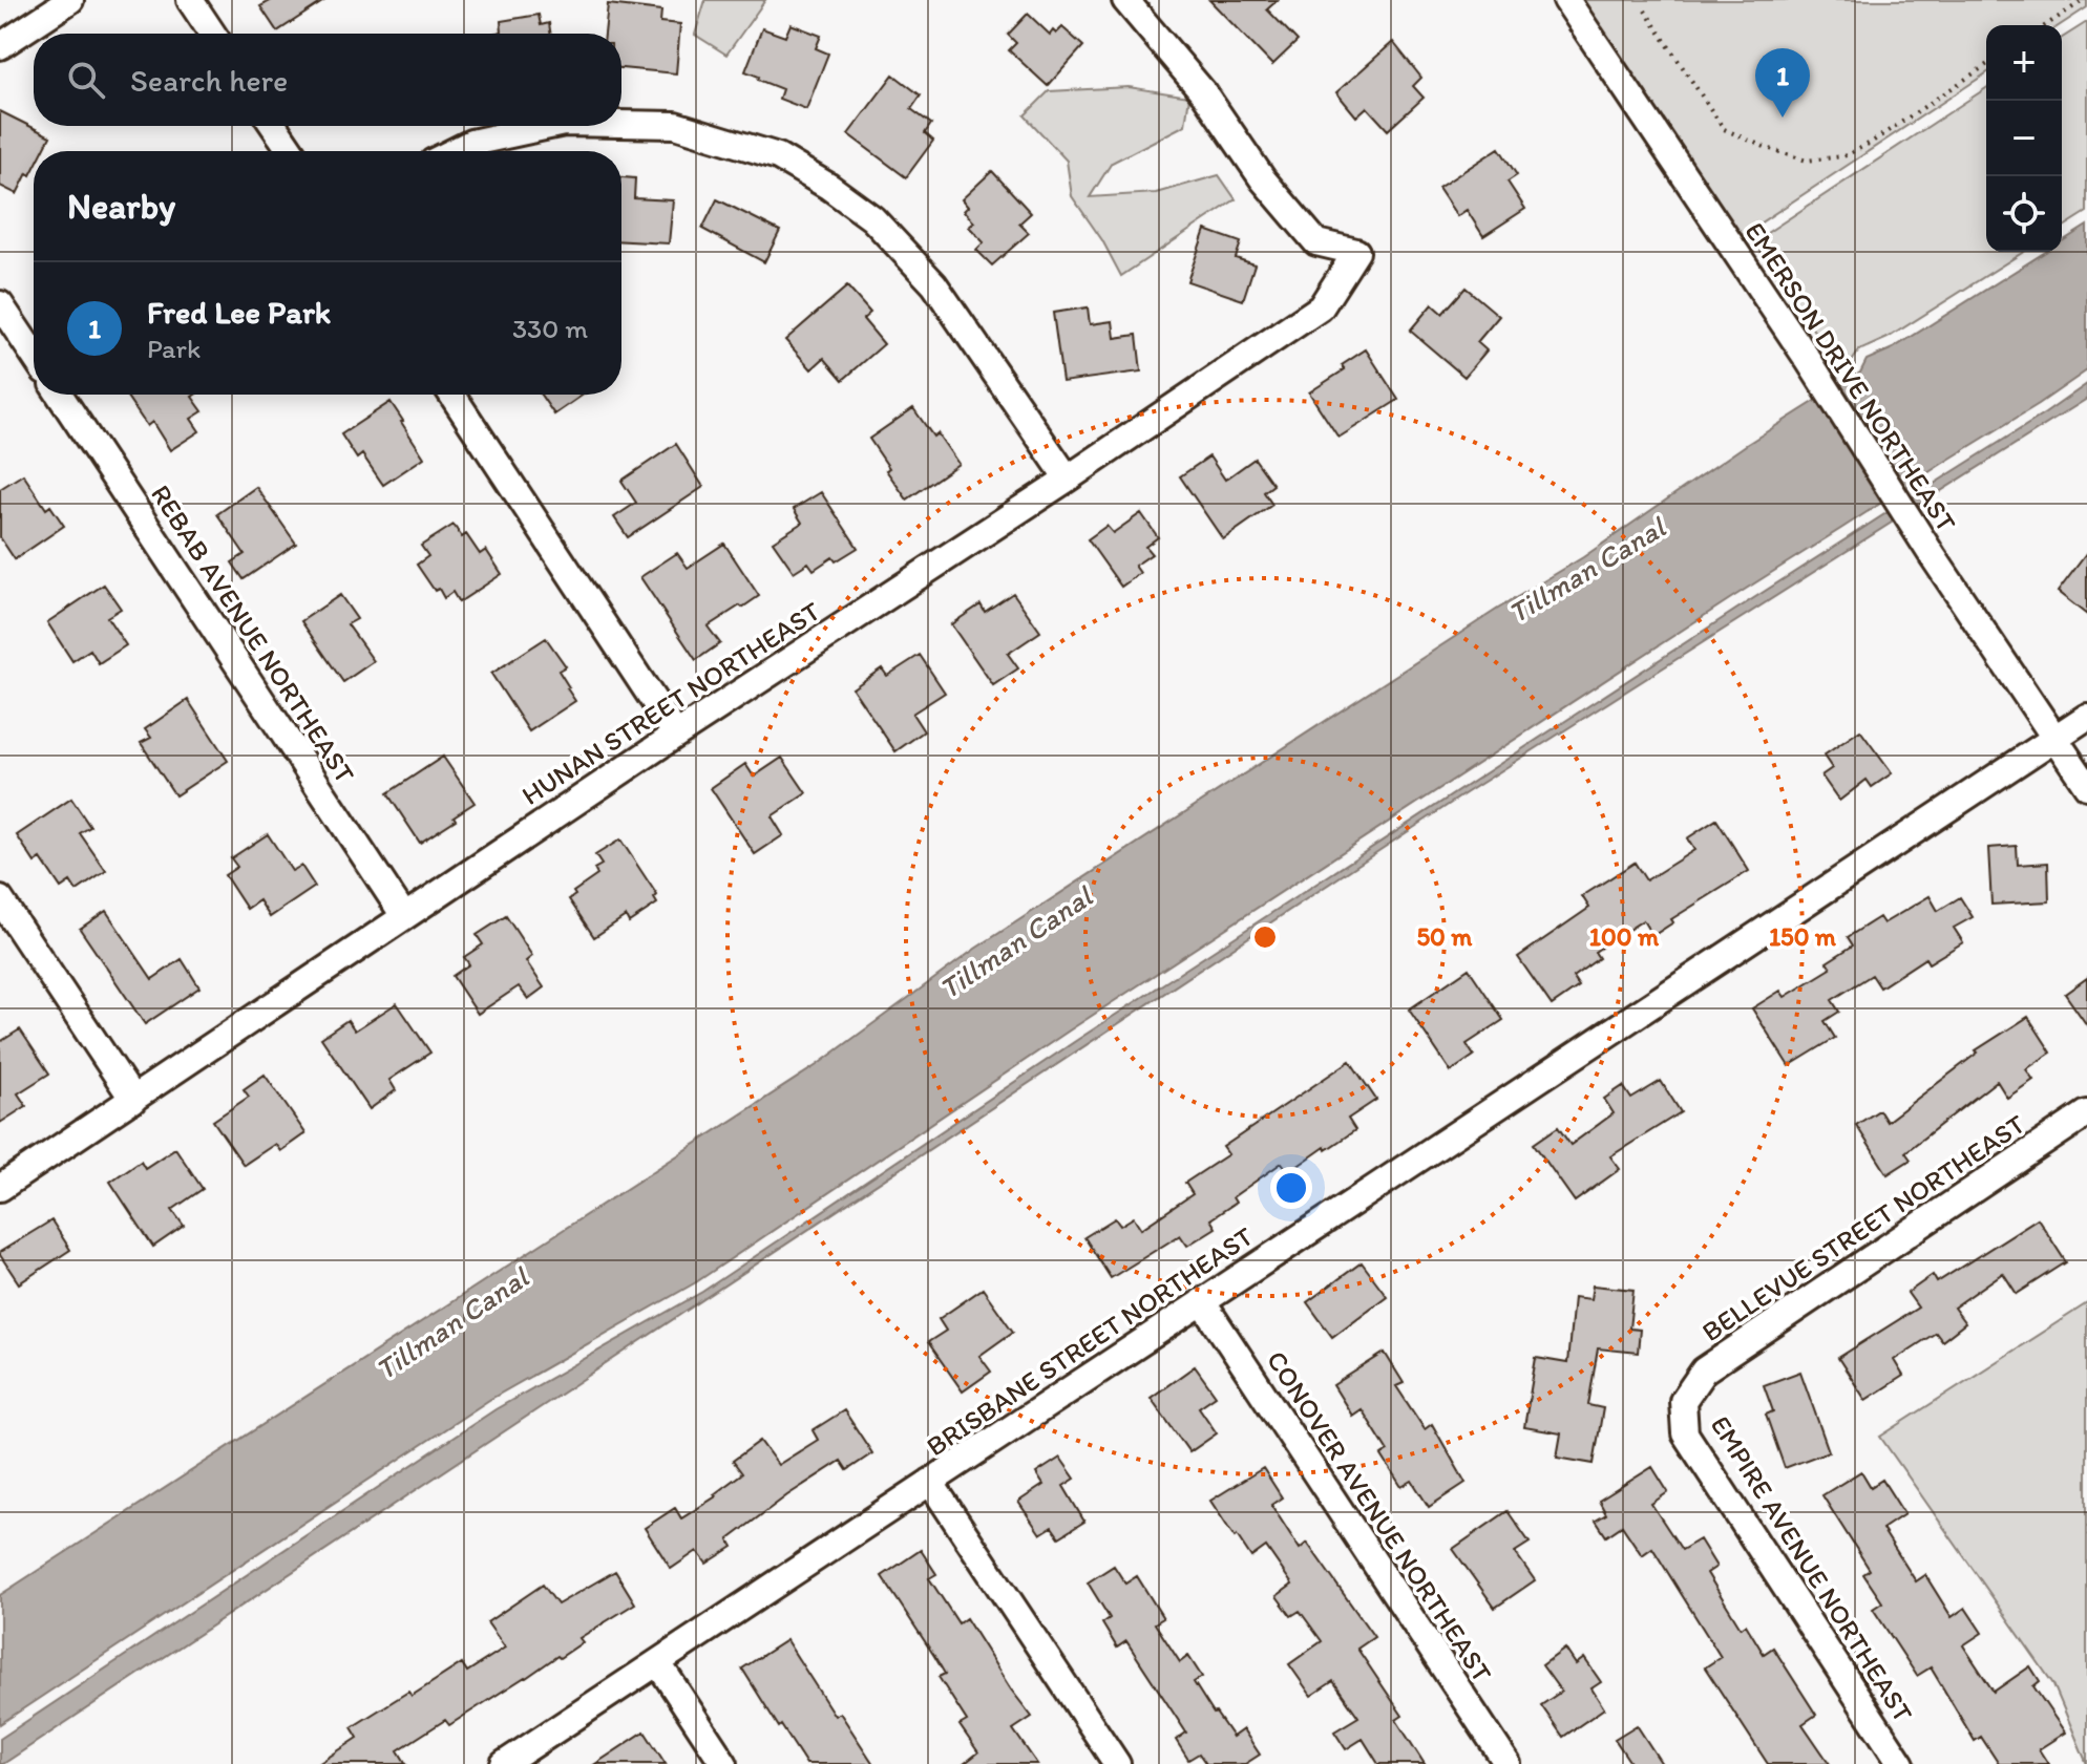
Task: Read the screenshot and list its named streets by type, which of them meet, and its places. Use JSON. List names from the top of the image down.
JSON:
{
  "streets": {
    "street": [
      "EMERSON DRIVE NORTHEAST",
      "REBAB AVENUE NORTHEAST",
      "HUNAN STREET NORTHEAST",
      "BELLEVUE STREET NORTHEAST",
      "BRISBANE STREET NORTHEAST",
      "CONOVER AVENUE NORTHEAST",
      "EMPIRE AVENUE NORTHEAST"
    ]
  },
  "crossings": [
    ["EMERSON DRIVE NORTHEAST", "BRISBANE STREET NORTHEAST"],
    ["REBAB AVENUE NORTHEAST", "HUNAN STREET NORTHEAST"],
    ["BELLEVUE STREET NORTHEAST", "EMPIRE AVENUE NORTHEAST"],
    ["BRISBANE STREET NORTHEAST", "CONOVER AVENUE NORTHEAST"]
  ],
  "water": ["Tillman Canal"],
  "page": {
    "map_buttons": ["+", "−"],
    "search": "Search here",
    "pins": "1",
    "heading": "Nearby",
    "list": [
      {
        "mark": "1",
        "name": "Fred Lee Park",
        "note": "Park",
        "value": "330 m"
      }
    ]
  },
  "rings": ["50 m", "100 m", "150 m"]
}
